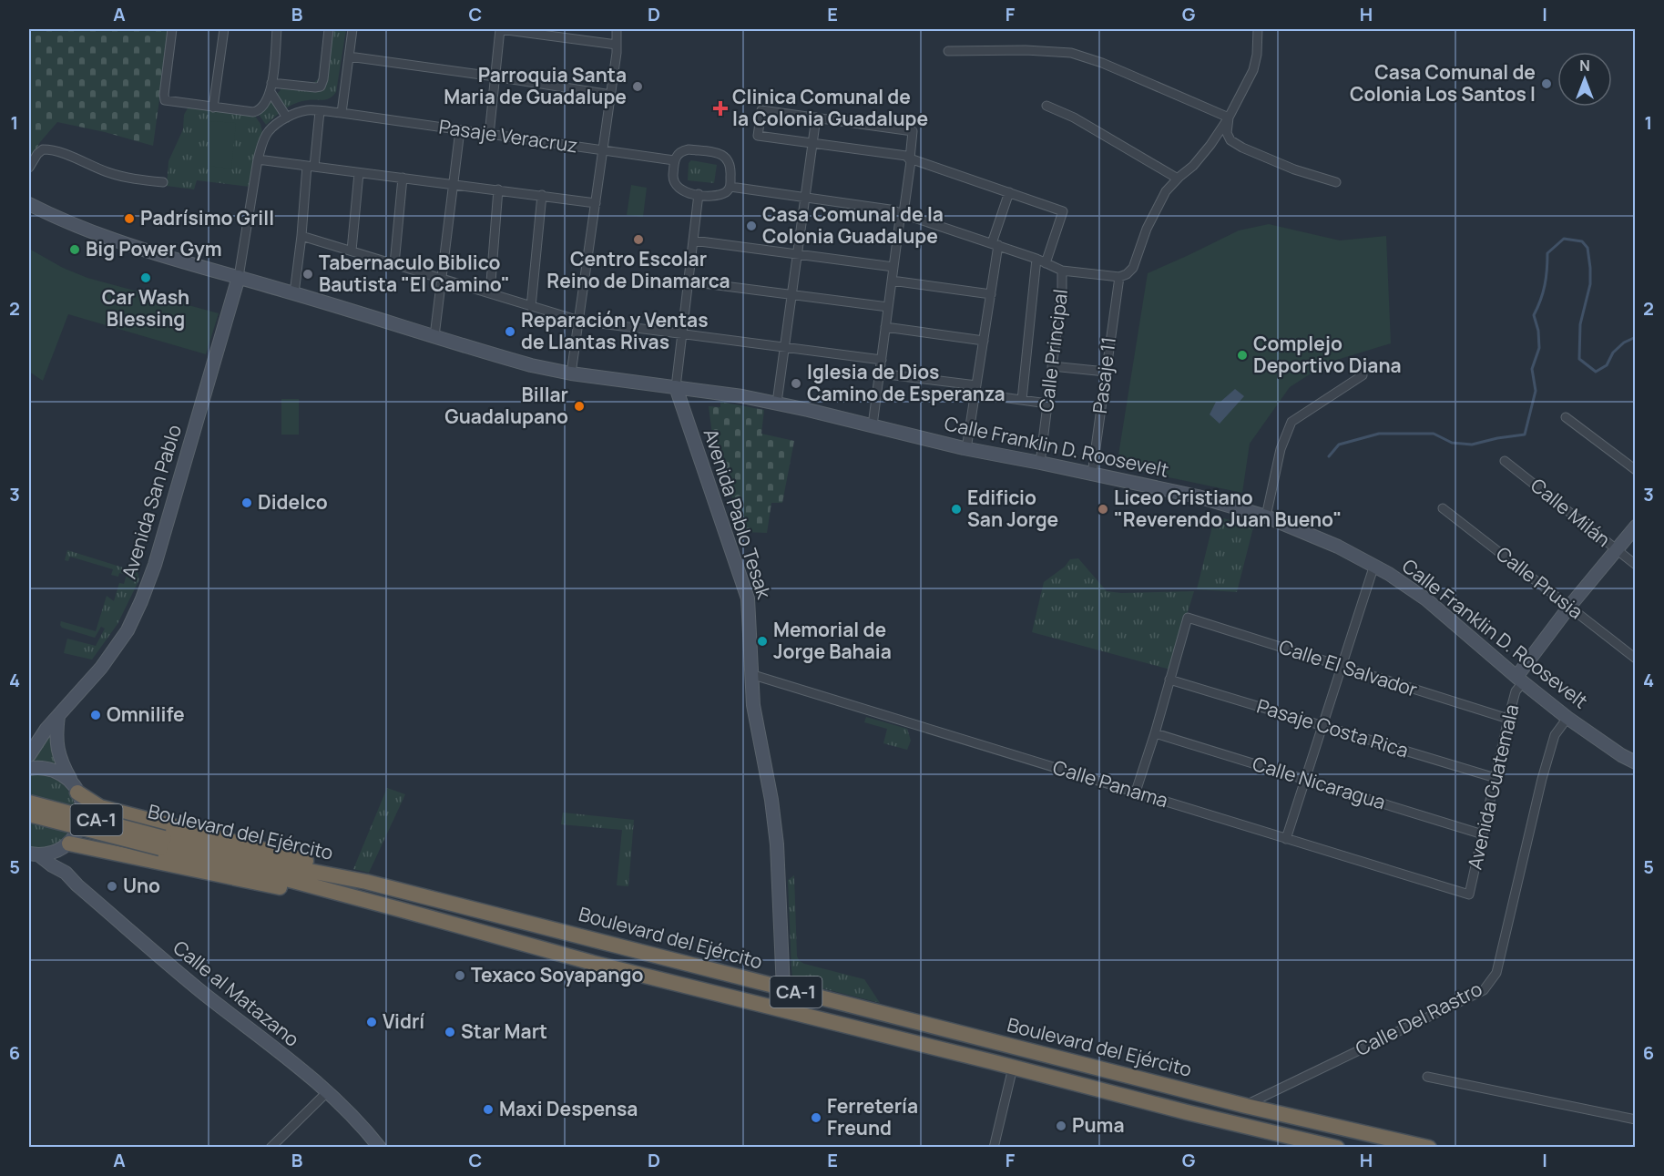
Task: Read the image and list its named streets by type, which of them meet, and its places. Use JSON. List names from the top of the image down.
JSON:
{
  "streets": {
    "highway": ["CA-1", "Boulevard del Ejército"],
    "street": [
      "Pasaje Veracruz",
      "Calle Principal",
      "Pasaje 11",
      "Calle Franklin D. Roosevelt",
      "Avenida San Pablo",
      "Calle Milán",
      "Avenida Pablo Tesak",
      "Calle Prusia",
      "Calle El Salvador",
      "Pasaje Costa Rica",
      "Calle Nicaragua",
      "Calle Panama",
      "Avenida Guatemala",
      "Calle al Matazano",
      "Calle Del Rastro"
    ]
  },
  "crossings": [
    ["Pasaje Veracruz", "Avenida Pablo Tesak"],
    ["Calle Principal", "Calle Franklin D. Roosevelt"],
    ["Pasaje 11", "Calle Franklin D. Roosevelt"],
    ["Calle Franklin D. Roosevelt", "Avenida San Pablo"],
    ["Calle Franklin D. Roosevelt", "Avenida Pablo Tesak"],
    ["Calle Franklin D. Roosevelt", "Avenida Guatemala"],
    ["Calle Franklin D. Roosevelt", "Calle Del Rastro"],
    ["Avenida Pablo Tesak", "Calle Panama"],
    ["Avenida Pablo Tesak", "Boulevard del Ejército"],
    ["Calle El Salvador", "Pasaje Costa Rica"],
    ["Calle El Salvador", "Avenida Guatemala"],
    ["Pasaje Costa Rica", "Avenida Guatemala"],
    ["Calle Nicaragua", "Avenida Guatemala"],
    ["Calle Panama", "Avenida Guatemala"],
    ["Boulevard del Ejército", "Calle Del Rastro"]
  ],
  "places": {
    "other": [
      "Casa Comunal de Colonia Los Santos I",
      "Parroquia Santa Maria de Guadalupe",
      "Padrísimo Grill",
      "Casa Comunal de la Colonia Guadalupe",
      "Centro Escolar Reino de Dinamarca",
      "Big Power Gym",
      "Tabernaculo Biblico Bautista \"El Camino\"",
      "Car Wash Blessing",
      "Reparación y Ventas de Llantas Rivas",
      "Complejo Deportivo Diana",
      "Iglesia de Dios Camino de Esperanza",
      "Billar Guadalupano",
      "Didelco",
      "Edificio San Jorge",
      "Liceo Cristiano \"Reverendo Juan Bueno\"",
      "Memorial de Jorge Bahaia",
      "Omnilife",
      "Uno",
      "Texaco Soyapango",
      "Vidrí",
      "Star Mart",
      "Maxi Despensa",
      "Ferretería Freund",
      "Puma"
    ],
    "health": ["Clinica Comunal de la Colonia Guadalupe"]
  },
  "north": "top",
  "grid": {
    "columns": [
      "A",
      "B",
      "C",
      "D",
      "E",
      "F",
      "G",
      "H",
      "I"
    ],
    "rows": [
      "1",
      "2",
      "3",
      "4",
      "5",
      "6"
    ]
  }
}
